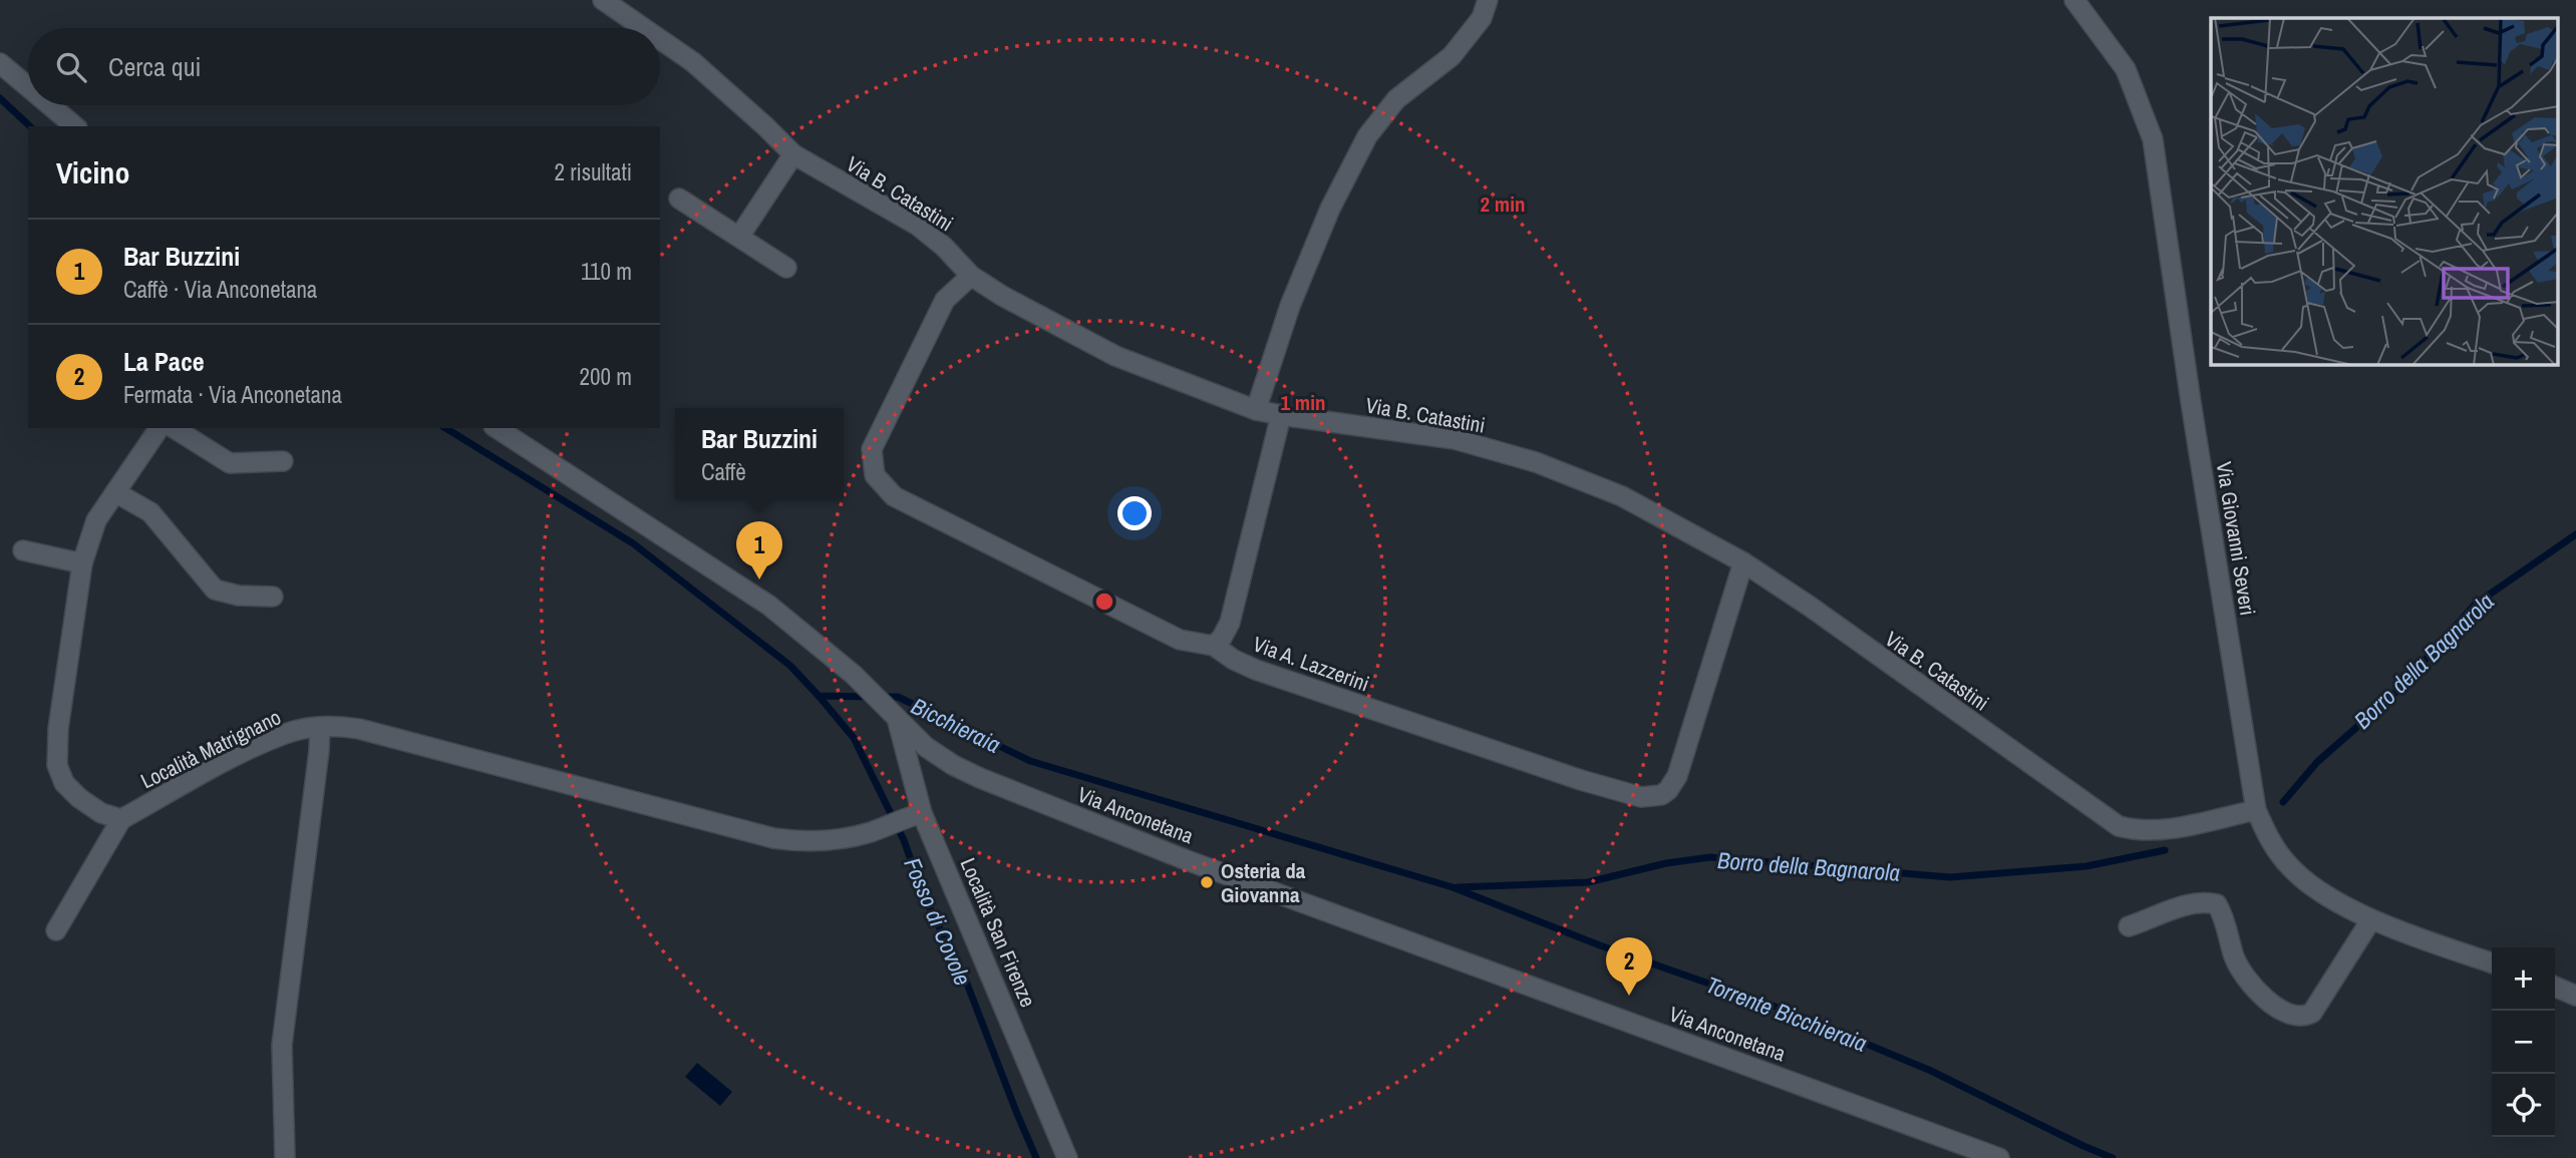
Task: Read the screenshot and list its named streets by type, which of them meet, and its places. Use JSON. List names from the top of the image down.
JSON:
{
  "streets": {
    "street": [
      "Via B. Catastini",
      "Via Giovanni Severi",
      "Via A. Lazzerini",
      "Località Matrignano",
      "Via Anconetana",
      "Località San Firenze"
    ]
  },
  "crossings": [
    ["Via B. Catastini", "Via Giovanni Severi"],
    ["Via B. Catastini", "Via A. Lazzerini"],
    ["Località Matrignano", "Località San Firenze"],
    ["Via Anconetana", "Località San Firenze"]
  ],
  "water": [
    "Borro della Bagnarola",
    "Bicchieraia",
    "Fosso di Covole",
    "Torrente Bicchieraia"
  ],
  "places": ["Osteria da Giovanna"],
  "page": {
    "search": "Cerca qui",
    "heading": ["Vicino", "2 risultati"],
    "list": [
      {
        "mark": "1",
        "name": "Bar Buzzini",
        "note": "Caffè · Via Anconetana",
        "value": "110 m"
      },
      {
        "mark": "2",
        "name": "La Pace",
        "note": "Fermata · Via Anconetana",
        "value": "200 m"
      }
    ],
    "popup": ["Bar Buzzini", "Caffè"],
    "pins": ["1", "2"],
    "map_buttons": ["+", "−"]
  },
  "rings": ["2 min", "1 min"]
}
